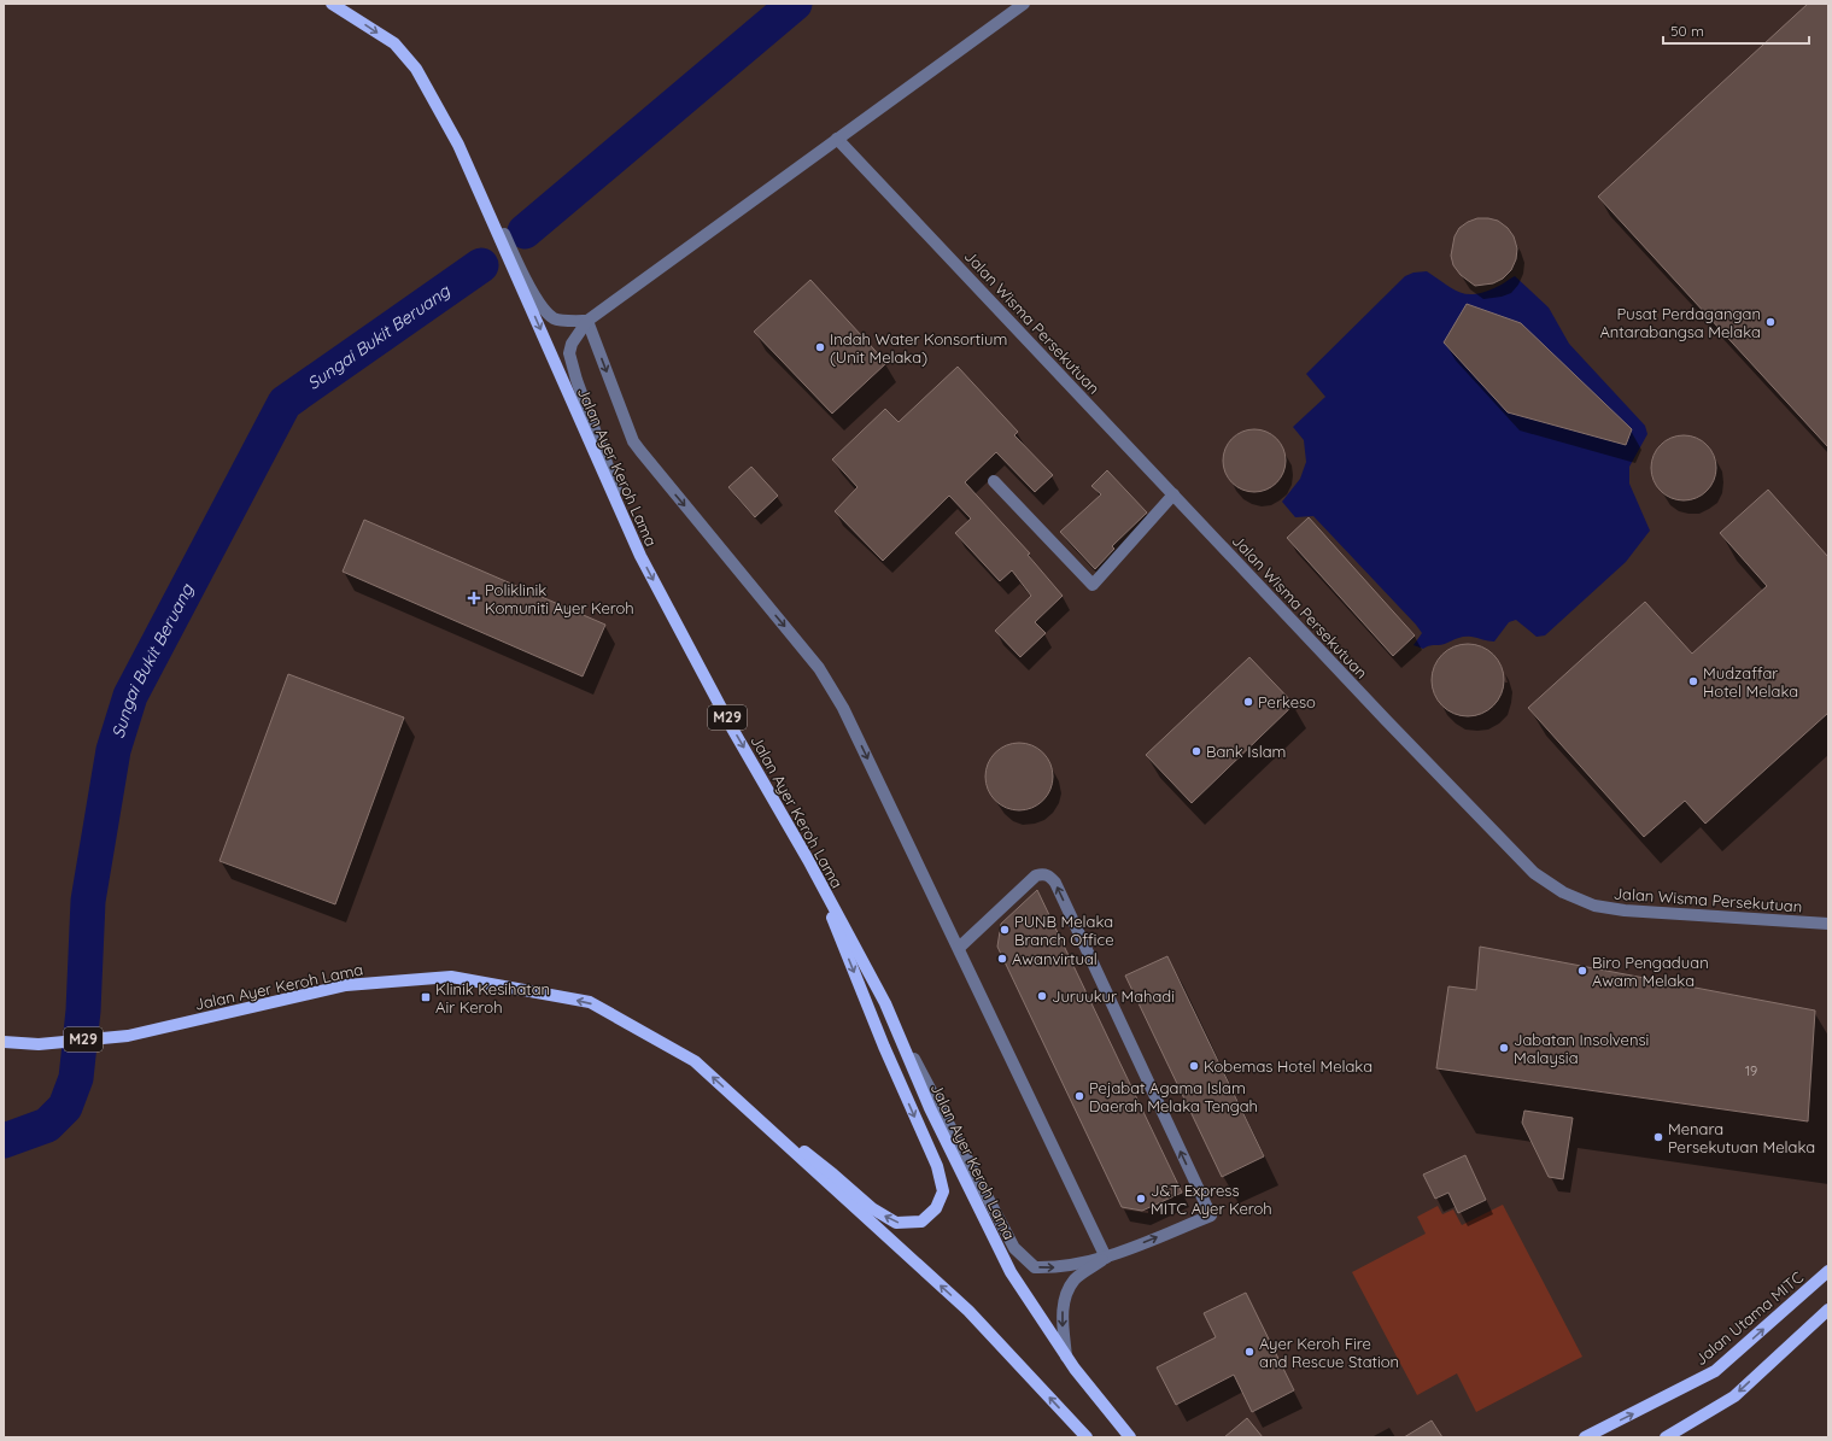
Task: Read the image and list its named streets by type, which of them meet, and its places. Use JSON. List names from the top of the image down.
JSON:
{
  "streets": {
    "main road": ["Jalan Ayer Keroh Lama", "M29", "Jalan Utama MITC"],
    "street": ["Jalan Wisma Persekutuan"]
  },
  "water": ["Sungai Bukit Beruang"],
  "places": {
    "other": [
      "Pusat Perdagangan Antarabangsa Melaka",
      "Indah Water Konsortium (Unit Melaka)",
      "Mudzaffar Hotel Melaka",
      "Perkeso",
      "Bank Islam",
      "PUNB Melaka Branch Office",
      "Awanvirtual",
      "Biro Pengaduan Awam Melaka",
      "Juruukur Mahadi",
      "Jabatan Insolvensi Malaysia",
      "Kobemas Hotel Melaka",
      "Pejabat Agama Islam Daerah Melaka Tengah",
      "Menara Persekutuan Melaka",
      "J&T Express MITC Ayer Keroh",
      "Ayer Keroh Fire and Rescue Station"
    ],
    "health": ["Poliklinik Komuniti Ayer Keroh"],
    "transit": ["Klinik Kesihatan Air Keroh"]
  },
  "house_numbers": ["19"],
  "scale_bar": "50 m"
}
